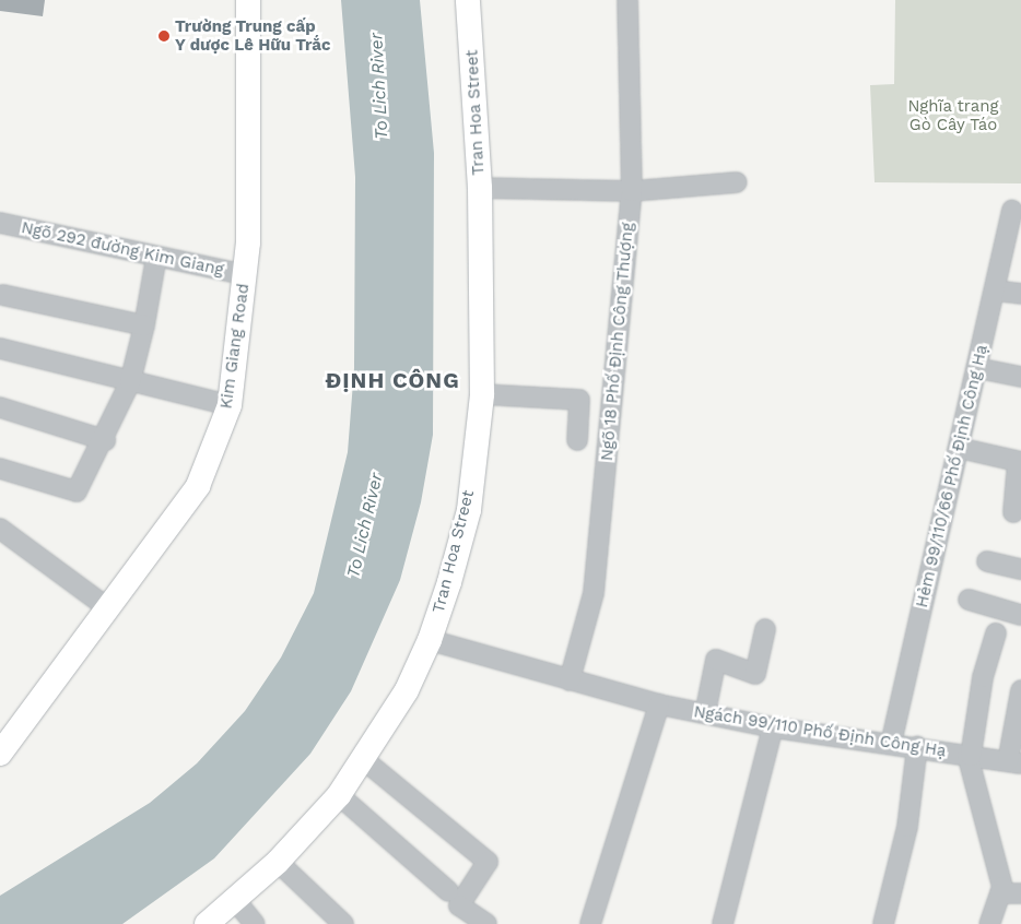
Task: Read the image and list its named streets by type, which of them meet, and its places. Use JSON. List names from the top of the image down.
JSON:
{
  "streets": {
    "main road": ["Tran Hoa Street", "Kim Giang Road"],
    "street": [
      "Ngõ 292 đường Kim Giang",
      "Ngõ 18 Phố Định Công Thượng",
      "Hẻm 99/110/66 Phố Định Công Hạ",
      "Ngách 99/110 Phố Định Công Hạ"
    ]
  },
  "crossings": [
    ["Tran Hoa Street", "Ngách 99/110 Phố Định Công Hạ"],
    ["Ngõ 292 đường Kim Giang", "Kim Giang Road"],
    ["Ngõ 18 Phố Định Công Thượng", "Ngách 99/110 Phố Định Công Hạ"],
    ["Hẻm 99/110/66 Phố Định Công Hạ", "Ngách 99/110 Phố Định Công Hạ"]
  ],
  "districts": ["ĐỊNH CÔNG"],
  "water": ["To Lich River"],
  "parks": ["Nghĩa trang Gò Cây Táo"],
  "places": ["Trường Trung cấp Y dược Lê Hữu Trắc"]
}
